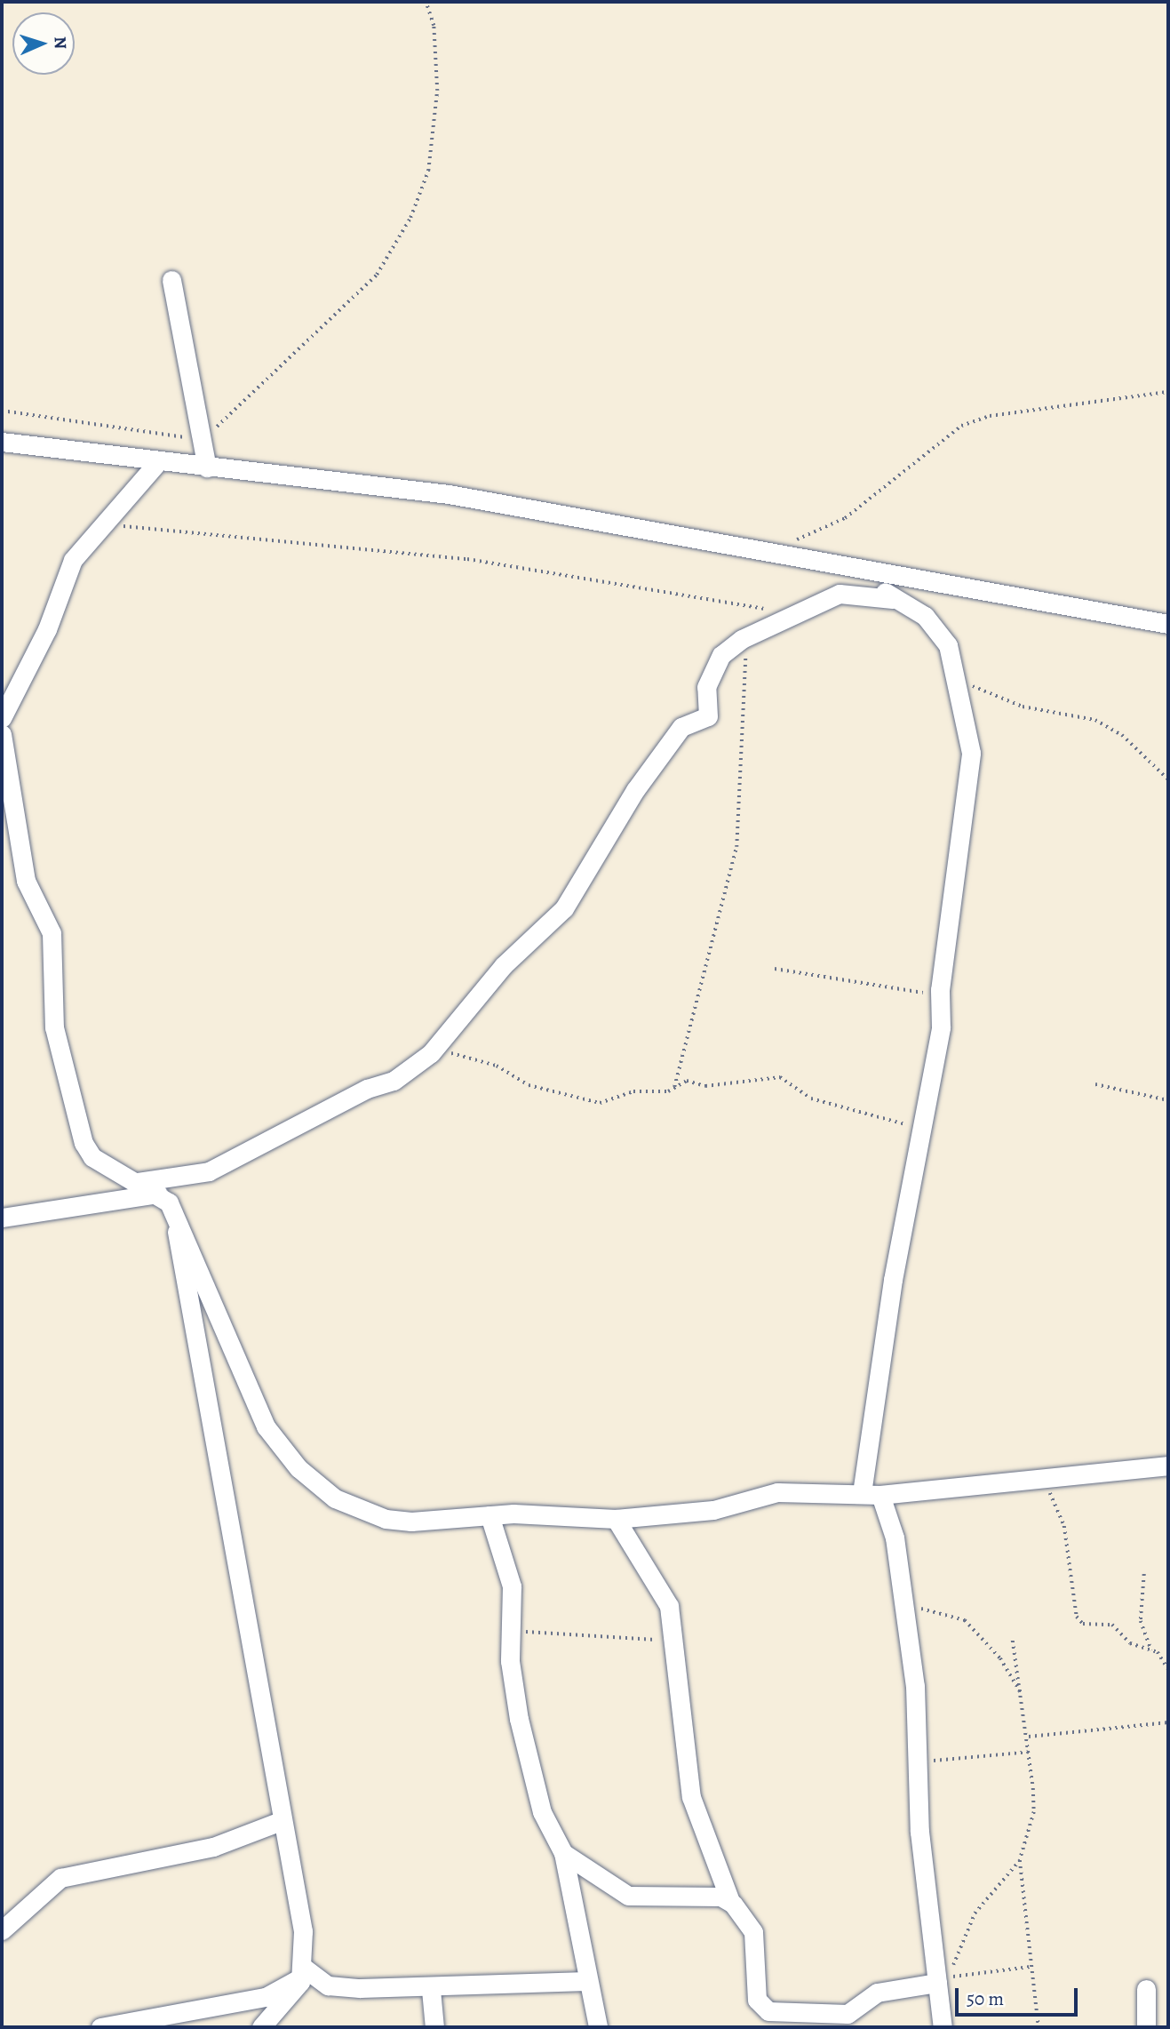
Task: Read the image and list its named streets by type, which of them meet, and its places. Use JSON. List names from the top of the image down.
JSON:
{
  "scale_bar": "50 m",
  "north": "right"
}
